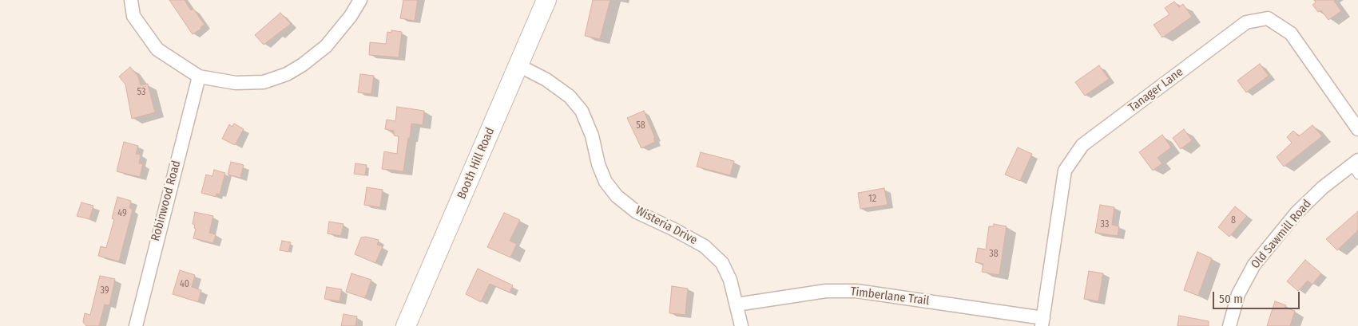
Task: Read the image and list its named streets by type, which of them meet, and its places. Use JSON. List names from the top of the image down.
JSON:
{
  "streets": {
    "street": [
      "Tanager Lane",
      "Booth Hill Road",
      "Robinwood Road",
      "Wisteria Drive",
      "Old Sawmill Road",
      "Timberlane Trail"
    ]
  },
  "crossings": [
    ["Tanager Lane", "Timberlane Trail"],
    ["Booth Hill Road", "Wisteria Drive"],
    ["Wisteria Drive", "Timberlane Trail"]
  ],
  "house_numbers": [
    "53",
    "58",
    "12",
    "49",
    "8",
    "33",
    "38",
    "40",
    "39"
  ],
  "scale_bar": "50 m"
}
